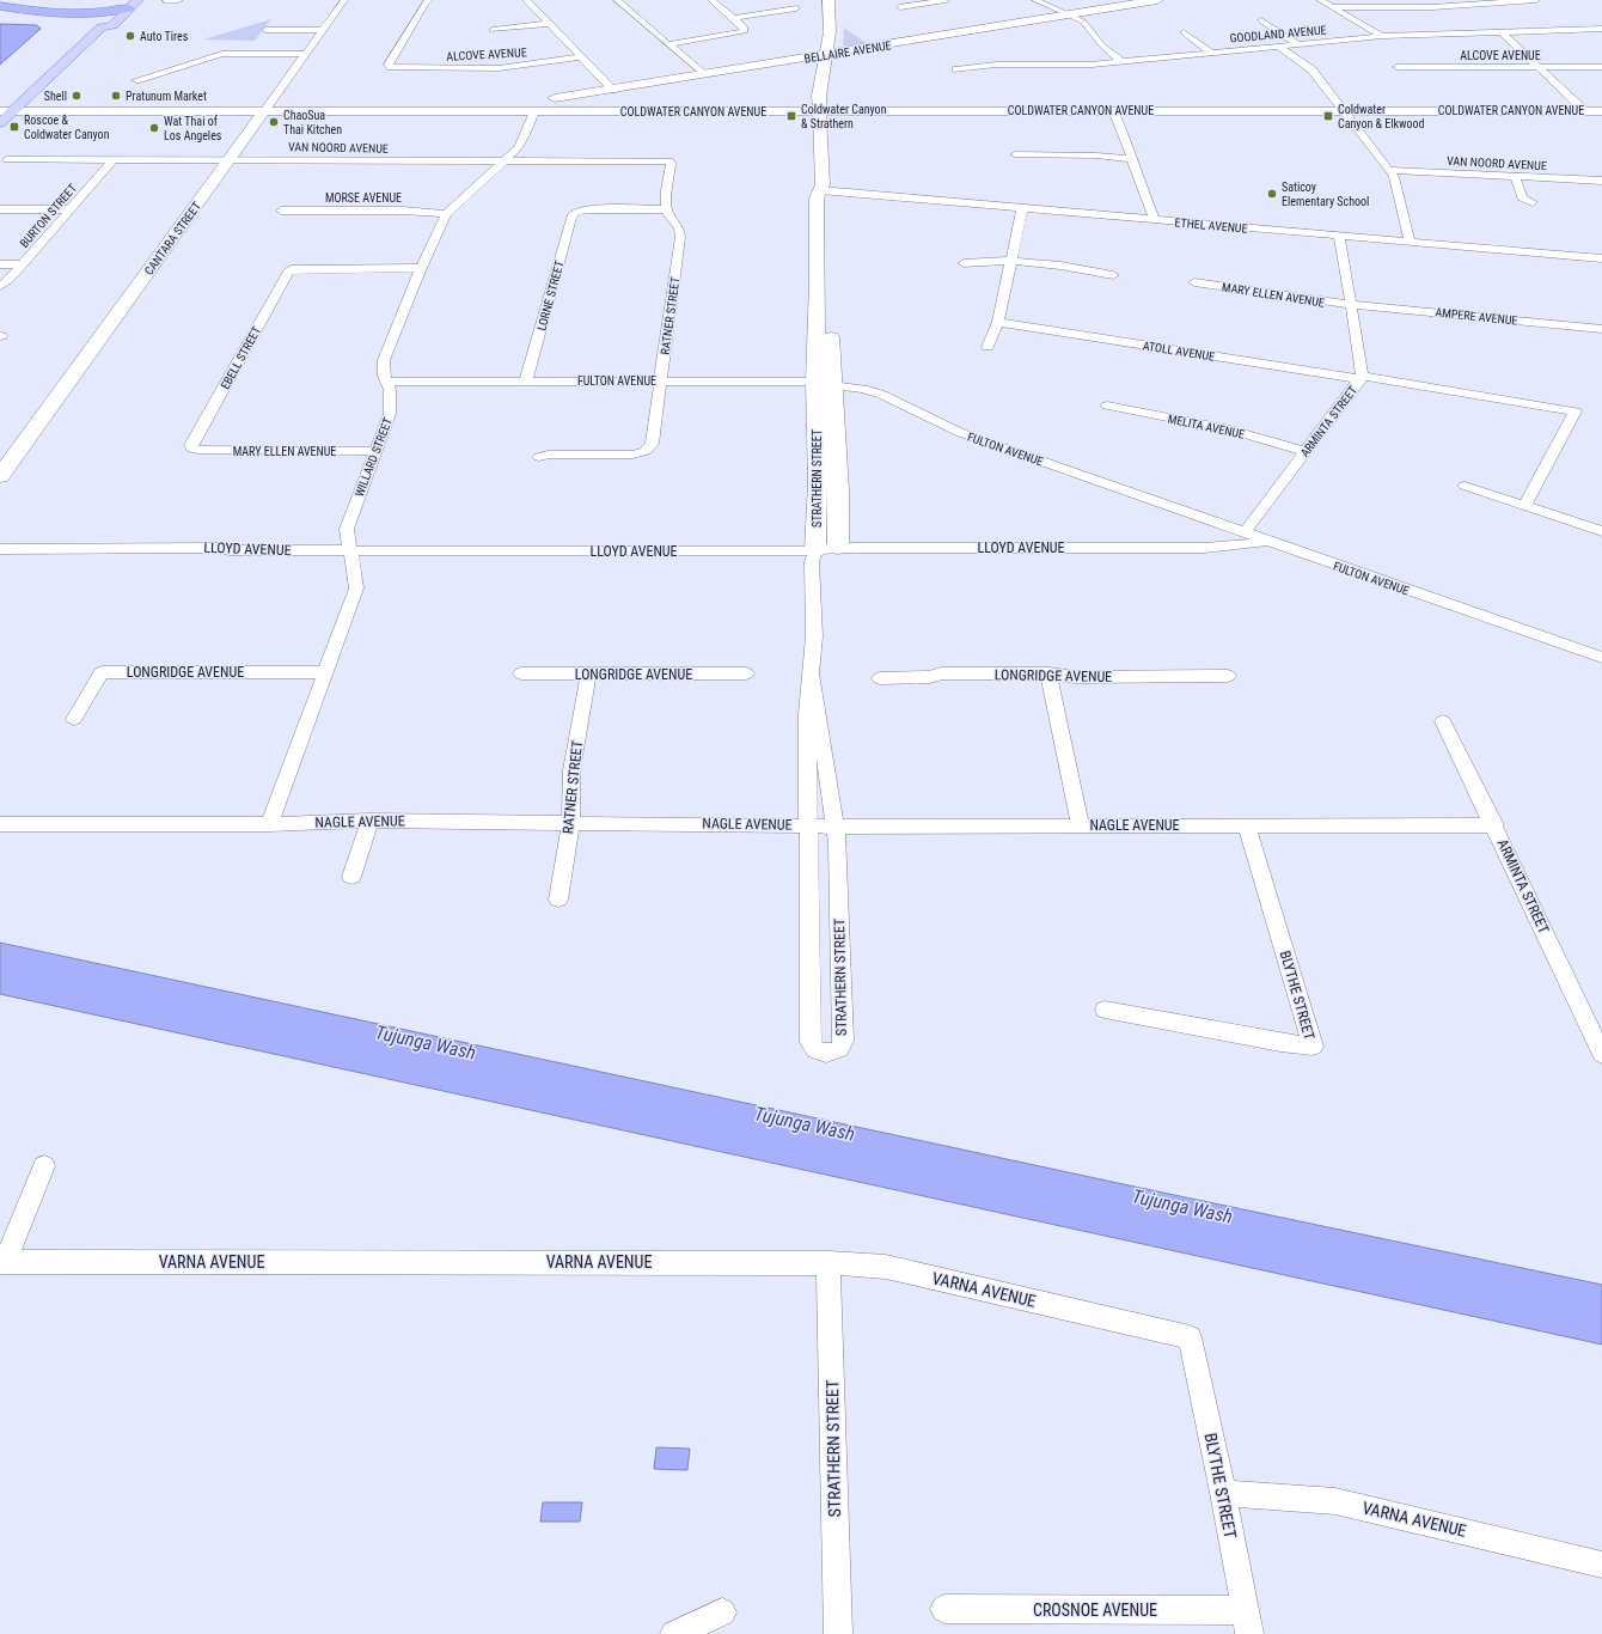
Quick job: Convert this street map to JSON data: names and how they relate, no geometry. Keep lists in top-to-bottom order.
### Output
{
  "streets": {
    "street": [
      "GOODLAND AVENUE",
      "BELLAIRE AVENUE",
      "ALCOVE AVENUE",
      "COLDWATER CANYON AVENUE",
      "VAN NOORD AVENUE",
      "MORSE AVENUE",
      "BURTON STREET",
      "ETHEL AVENUE",
      "CANTARA STREET",
      "MARY ELLEN AVENUE",
      "LORNE STREET",
      "RATNER STREET",
      "AMPERE AVENUE",
      "ATOLL AVENUE",
      "EBELL STREET",
      "FULTON AVENUE",
      "ARMINTA STREET",
      "MELITA AVENUE",
      "WILLARD STREET",
      "STRATHERN STREET",
      "LLOYD AVENUE",
      "LONGRIDGE AVENUE",
      "NAGLE AVENUE",
      "BLYTHE STREET",
      "VARNA AVENUE",
      "CROSNOE AVENUE"
    ]
  },
  "crossings": [
    ["BELLAIRE AVENUE", "COLDWATER CANYON AVENUE"],
    ["BELLAIRE AVENUE", "WILLARD STREET"],
    ["BELLAIRE AVENUE", "STRATHERN STREET"],
    ["COLDWATER CANYON AVENUE", "CANTARA STREET"],
    ["COLDWATER CANYON AVENUE", "WILLARD STREET"],
    ["COLDWATER CANYON AVENUE", "STRATHERN STREET"],
    ["VAN NOORD AVENUE", "BURTON STREET"],
    ["VAN NOORD AVENUE", "CANTARA STREET"],
    ["VAN NOORD AVENUE", "LORNE STREET"],
    ["VAN NOORD AVENUE", "RATNER STREET"],
    ["VAN NOORD AVENUE", "WILLARD STREET"],
    ["MORSE AVENUE", "WILLARD STREET"],
    ["ETHEL AVENUE", "ARMINTA STREET"],
    ["ETHEL AVENUE", "STRATHERN STREET"],
    ["MARY ELLEN AVENUE", "AMPERE AVENUE"],
    ["MARY ELLEN AVENUE", "EBELL STREET"],
    ["MARY ELLEN AVENUE", "ARMINTA STREET"],
    ["MARY ELLEN AVENUE", "WILLARD STREET"],
    ["LORNE STREET", "RATNER STREET"],
    ["LORNE STREET", "FULTON AVENUE"],
    ["RATNER STREET", "FULTON AVENUE"],
    ["RATNER STREET", "LONGRIDGE AVENUE"],
    ["RATNER STREET", "NAGLE AVENUE"],
    ["AMPERE AVENUE", "ARMINTA STREET"],
    ["ATOLL AVENUE", "ARMINTA STREET"],
    ["EBELL STREET", "WILLARD STREET"],
    ["FULTON AVENUE", "ARMINTA STREET"],
    ["FULTON AVENUE", "WILLARD STREET"],
    ["FULTON AVENUE", "STRATHERN STREET"],
    ["FULTON AVENUE", "LLOYD AVENUE"],
    ["ARMINTA STREET", "MELITA AVENUE"],
    ["ARMINTA STREET", "NAGLE AVENUE"],
    ["WILLARD STREET", "LLOYD AVENUE"],
    ["WILLARD STREET", "LONGRIDGE AVENUE"],
    ["WILLARD STREET", "NAGLE AVENUE"],
    ["STRATHERN STREET", "LLOYD AVENUE"],
    ["STRATHERN STREET", "NAGLE AVENUE"],
    ["STRATHERN STREET", "VARNA AVENUE"],
    ["NAGLE AVENUE", "BLYTHE STREET"],
    ["BLYTHE STREET", "VARNA AVENUE"],
    ["BLYTHE STREET", "CROSNOE AVENUE"]
  ],
  "water": ["Tujunga Wash"],
  "places": {
    "other": [
      "Auto Tires",
      "Shell",
      "Pratunum Market",
      "ChaoSua Thai Kitchen",
      "Wat Thai of Los Angeles",
      "Saticoy Elementary School"
    ],
    "transit": ["Coldwater Canyon & Strathern", "Coldwater Canyon & Elkwood", "Roscoe & Coldwater Canyon"]
  }
}
